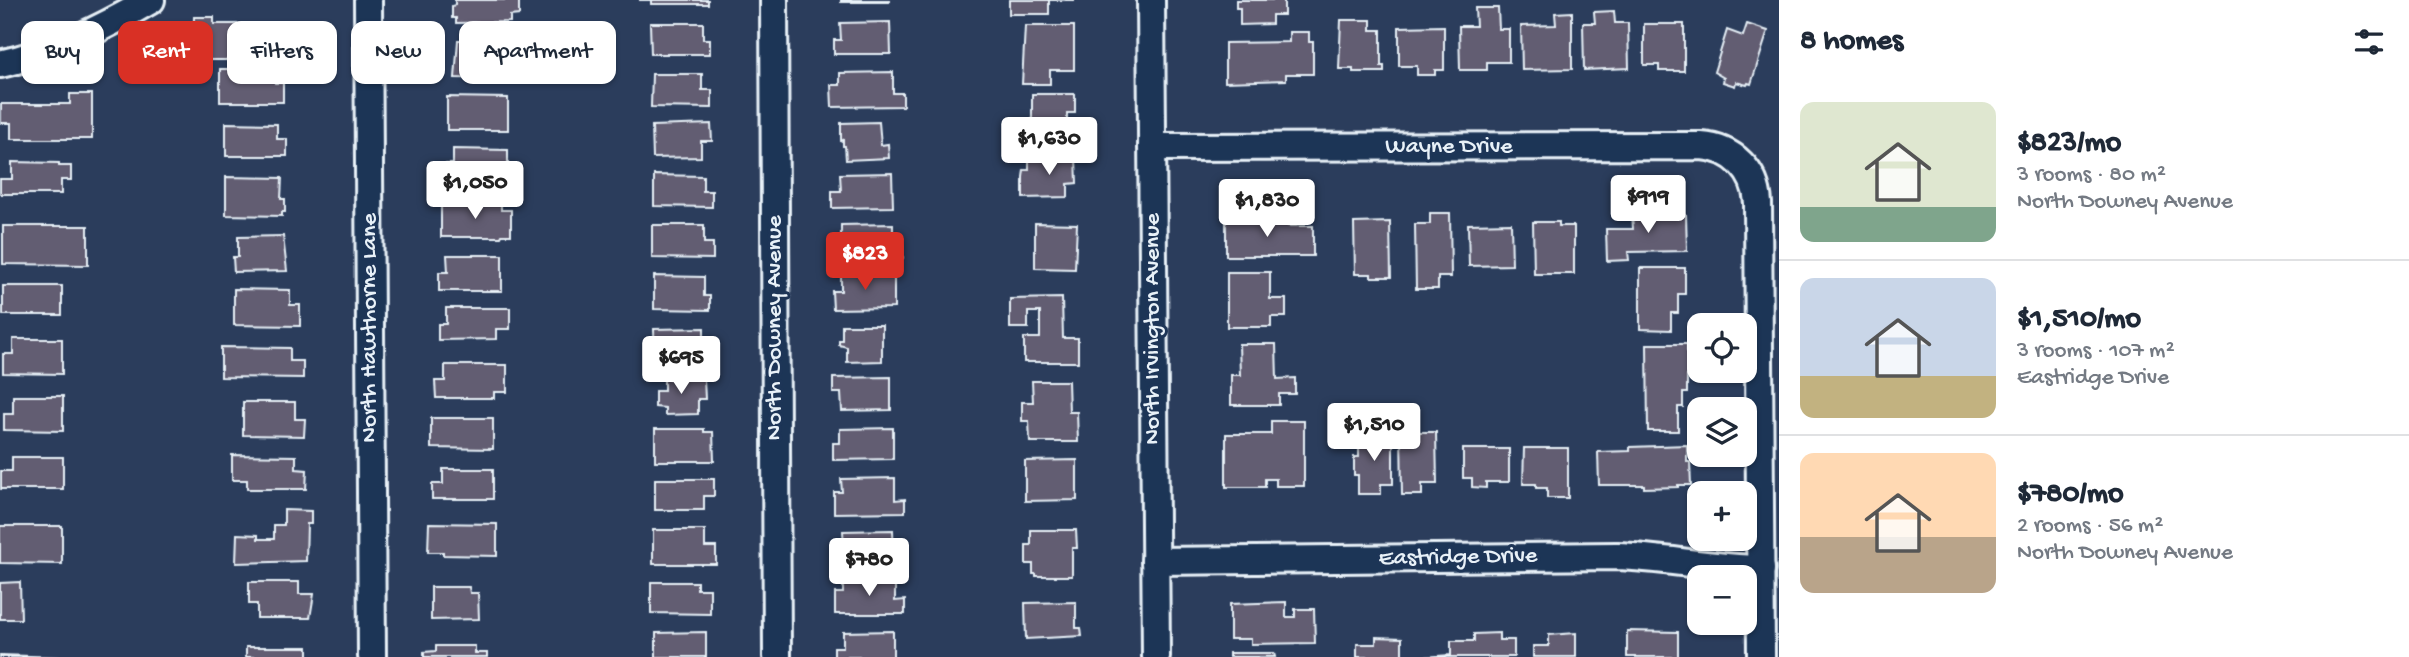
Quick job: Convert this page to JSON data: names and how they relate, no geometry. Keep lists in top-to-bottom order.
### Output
{
  "streets": {
    "street": [
      "Wayne Drive",
      "North Hawthorne Lane",
      "North Downey Avenue",
      "North Irvington Avenue",
      "Eastridge Drive"
    ]
  },
  "crossings": [
    ["Wayne Drive", "North Irvington Avenue"],
    ["Wayne Drive", "Eastridge Drive"],
    ["North Irvington Avenue", "Eastridge Drive"]
  ],
  "page": {
    "heading": "8 homes",
    "chip": [
      "Buy",
      "Rent",
      "Filters",
      "New",
      "Apartment"
    ],
    "list": [
      {
        "name": "$823/mo",
        "note": "3 rooms · 80 m² · North Downey Avenue"
      },
      {
        "name": "$1,510/mo",
        "note": "3 rooms · 107 m² · Eastridge Drive"
      },
      {
        "name": "$780/mo",
        "note": "2 rooms · 56 m² · North Downey Avenue"
      }
    ],
    "price": [
      "$1,630",
      "$1,050",
      "$919",
      "$1,830",
      "$823",
      "$695",
      "$1,510",
      "$780"
    ],
    "map_buttons": ["+", "−"]
  }
}
